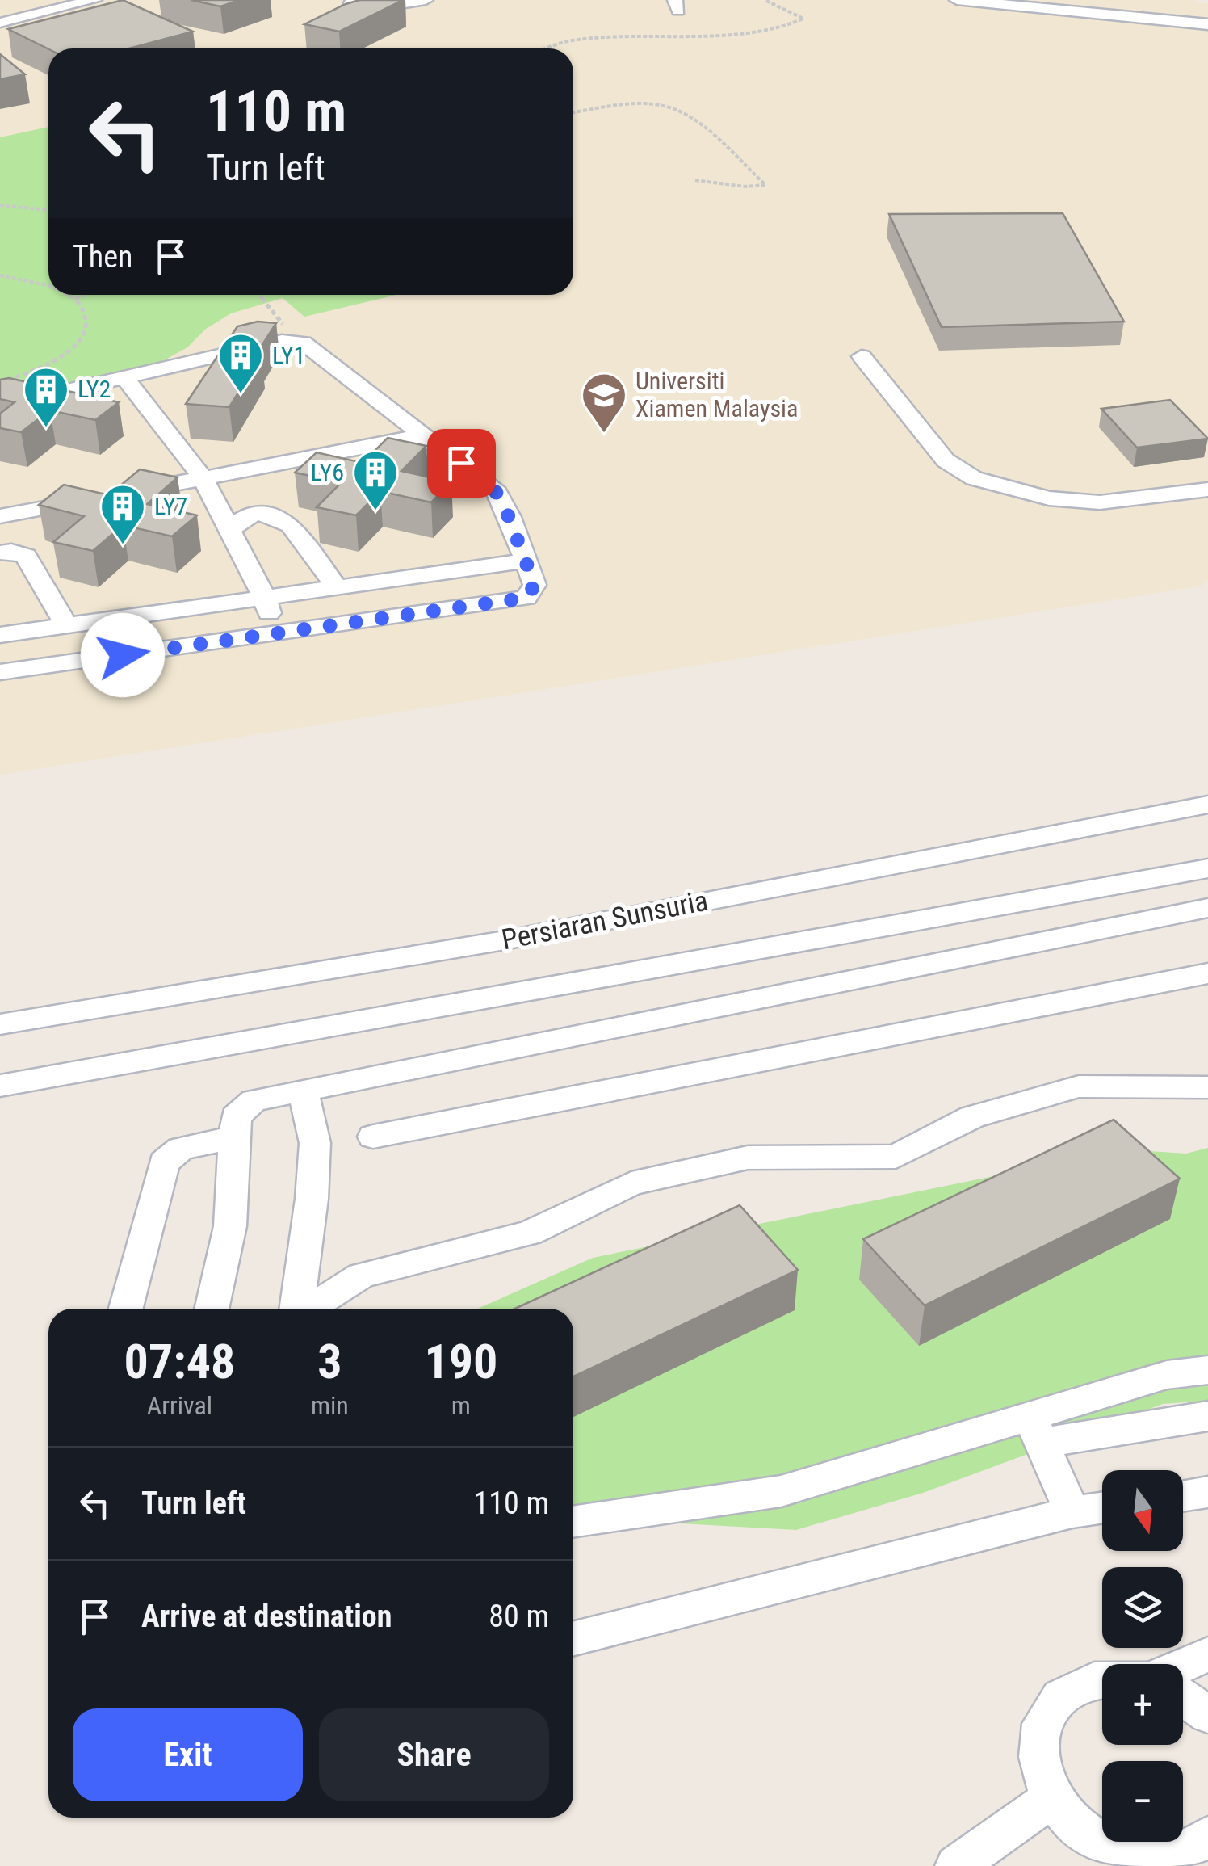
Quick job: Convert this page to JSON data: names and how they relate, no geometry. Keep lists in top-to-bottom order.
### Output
{
  "streets": {
    "street": ["Persiaran Sunsuria"]
  },
  "places": {
    "building": [
      "LY1",
      "LY2",
      "LY6",
      "LY7"
    ],
    "school or university": ["Universiti Xiamen Malaysia"]
  },
  "north": "bottom",
  "page": {
    "turn": ["110 m", "Turn left"],
    "then": "Then",
    "eta": [
      "07:48",
      "Arrival",
      "3",
      "min",
      "190",
      "m"
    ],
    "list": [
      {
        "name": "Turn left",
        "value": "110 m"
      },
      {
        "name": "Arrive at destination",
        "value": "80 m"
      }
    ],
    "map_buttons": ["+", "−"],
    "buttons": ["Exit", "Share"]
  }
}
